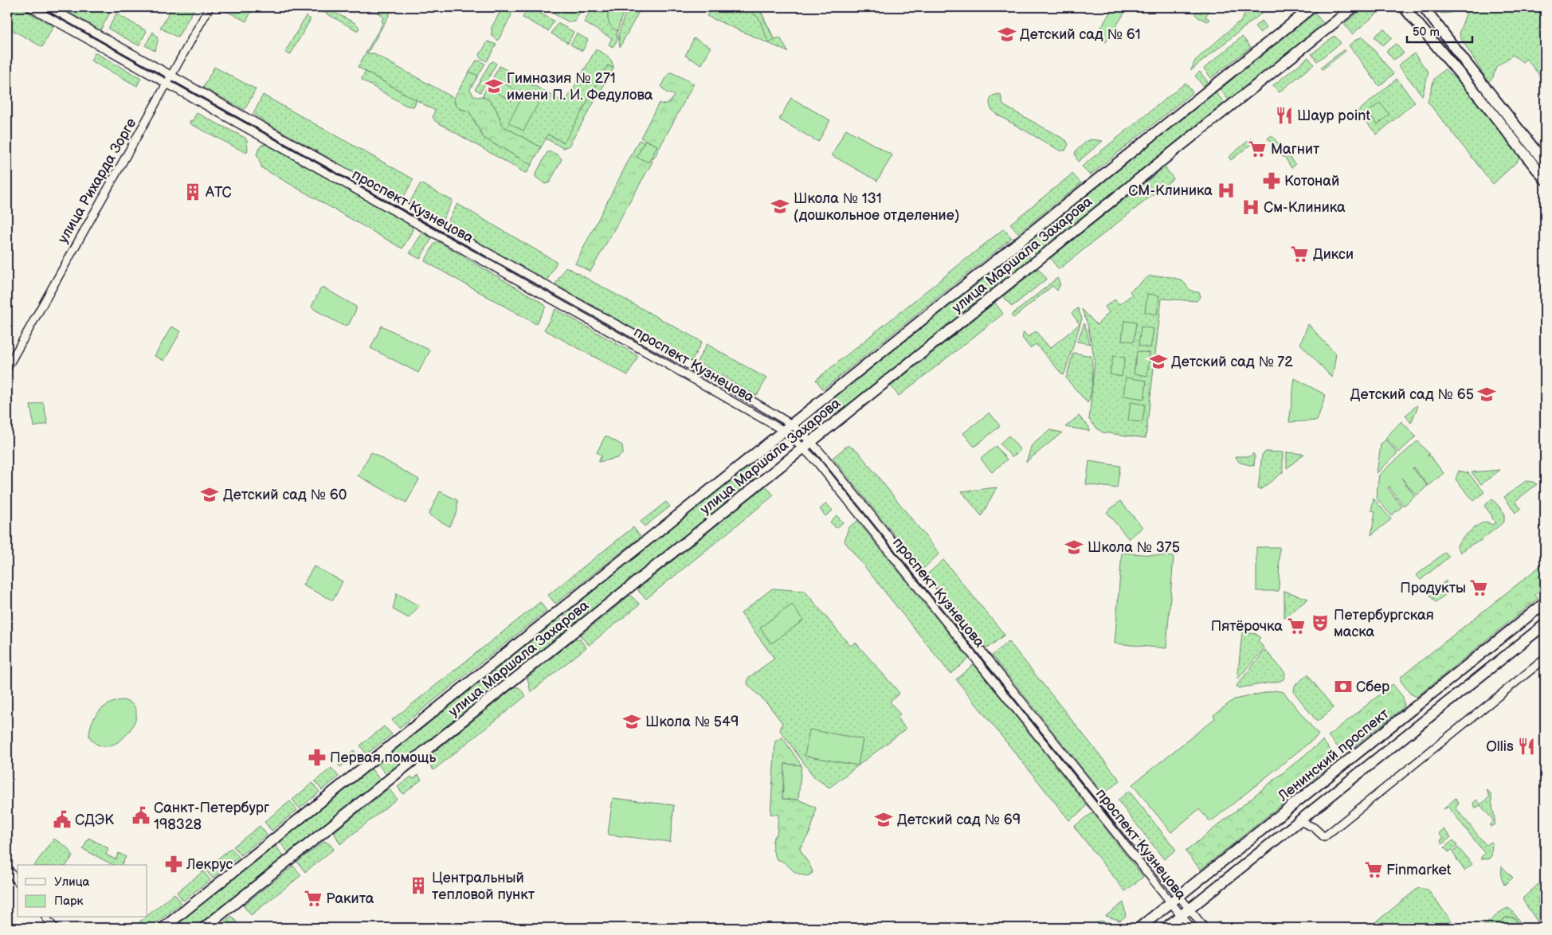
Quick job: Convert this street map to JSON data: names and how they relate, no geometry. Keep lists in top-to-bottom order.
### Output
{
  "streets": {
    "street": [
      "улица Рихарда Зорге",
      "проспект Кузнецова",
      "улица Маршала Захарова",
      "Ленинский проспект"
    ]
  },
  "crossings": [
    ["улица Рихарда Зорге", "проспект Кузнецова"],
    ["проспект Кузнецова", "улица Маршала Захарова"],
    ["проспект Кузнецова", "Ленинский проспект"]
  ],
  "places": {
    "school or university": [
      "Детский сад № 61",
      "Гимназия № 271 имени П. И. Федулова",
      "Школа № 131 (дошкольное отделение)",
      "Детский сад № 72",
      "Детский сад № 65",
      "Детский сад № 60",
      "Школа № 375",
      "Школа № 549",
      "Детский сад № 69"
    ],
    "restaurant": ["Шаур point", "Ollis"],
    "supermarket": [
      "Магнит",
      "Дикси",
      "Продукты",
      "Пятёрочка",
      "Finmarket",
      "Ракита"
    ],
    "pharmacy": ["Котонай", "Первая помощь", "Лекрус"],
    "hospital": ["СМ-Клиника", "См-Клиника"],
    "building": ["АТС", "Центральный тепловой пункт"],
    "theatre": ["Петербургская маска"],
    "bank": ["Сбер"],
    "public building": ["Санкт-Петербург 198328", "СДЭК"]
  },
  "legend": ["Улица", "Парк"],
  "scale_bar": "50 m"
}
